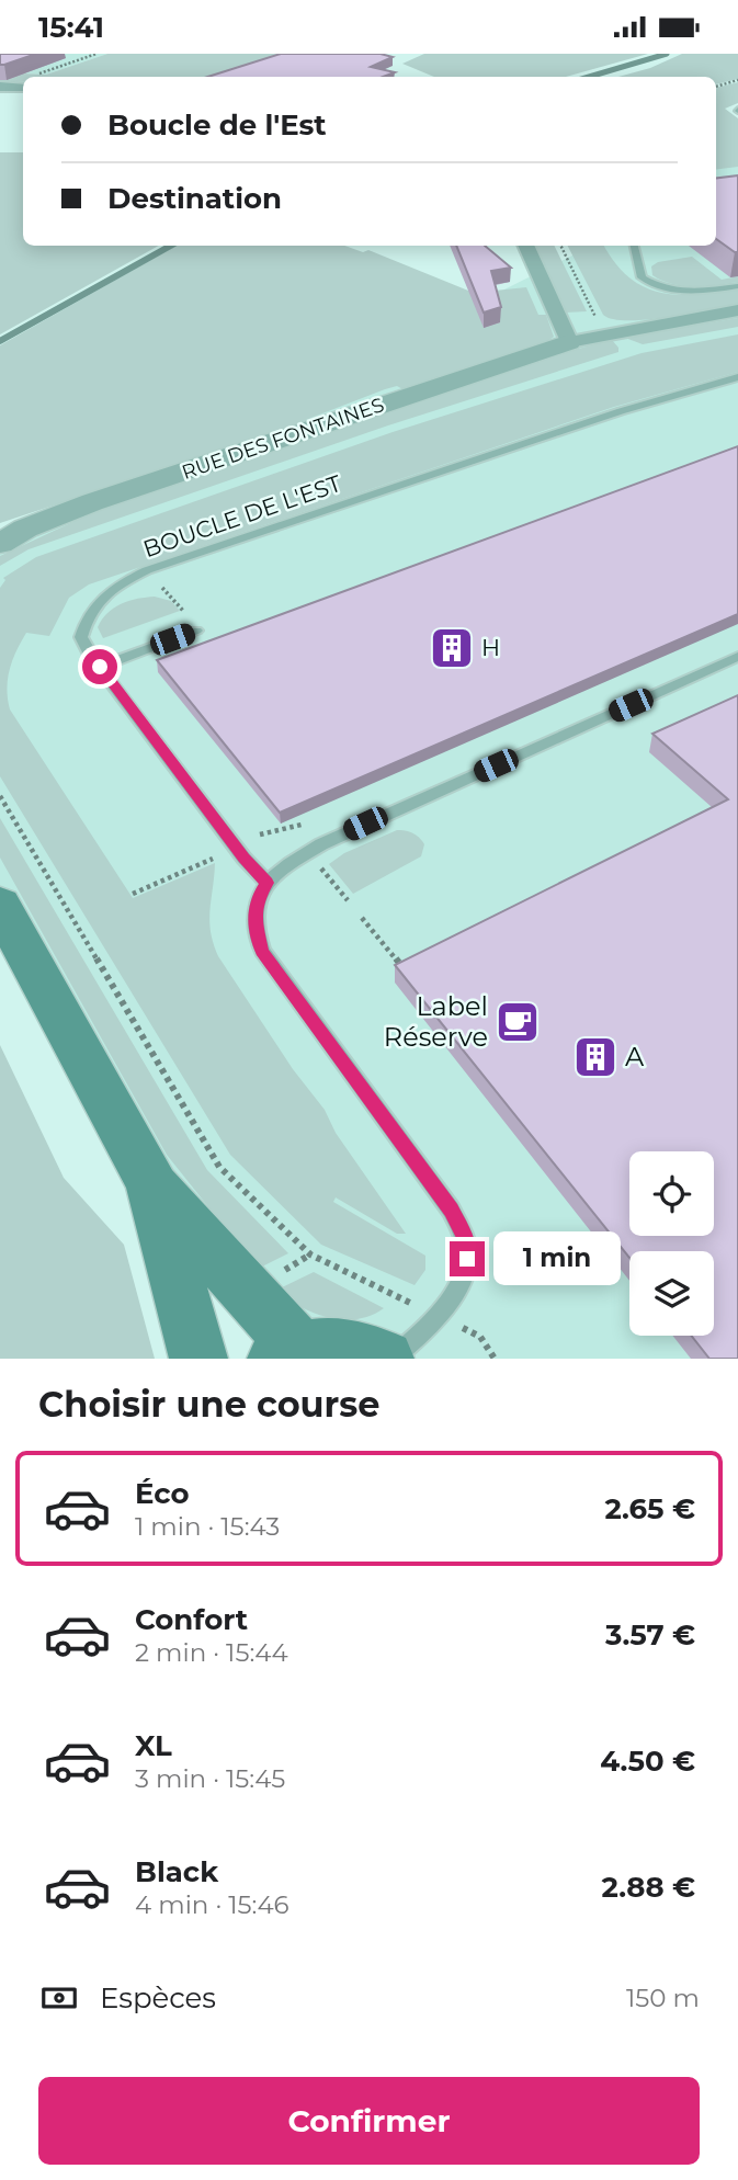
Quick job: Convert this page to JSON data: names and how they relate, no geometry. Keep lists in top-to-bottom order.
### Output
{
  "streets": {
    "street": ["RUE DES FONTAINES"],
    "lane": ["BOUCLE DE L'EST"]
  },
  "places": {
    "building": ["H", "A"],
    "cafe": ["Label Réserve"]
  },
  "page": {
    "status": "15:41",
    "banner": ["Boucle de l'Est", "Destination"],
    "bubble": "1 min",
    "heading": "Choisir une course",
    "list": [
      {
        "name": "Éco",
        "note": "1 min · 15:43",
        "value": "2.65 €"
      },
      {
        "name": "Confort",
        "note": "2 min · 15:44",
        "value": "3.57 €"
      },
      {
        "name": "XL",
        "note": "3 min · 15:45",
        "value": "4.50 €"
      },
      {
        "name": "Black",
        "note": "4 min · 15:46",
        "value": "2.88 €"
      }
    ],
    "pay": ["Espèces", "150 m"],
    "buttons": "Confirmer"
  }
}
